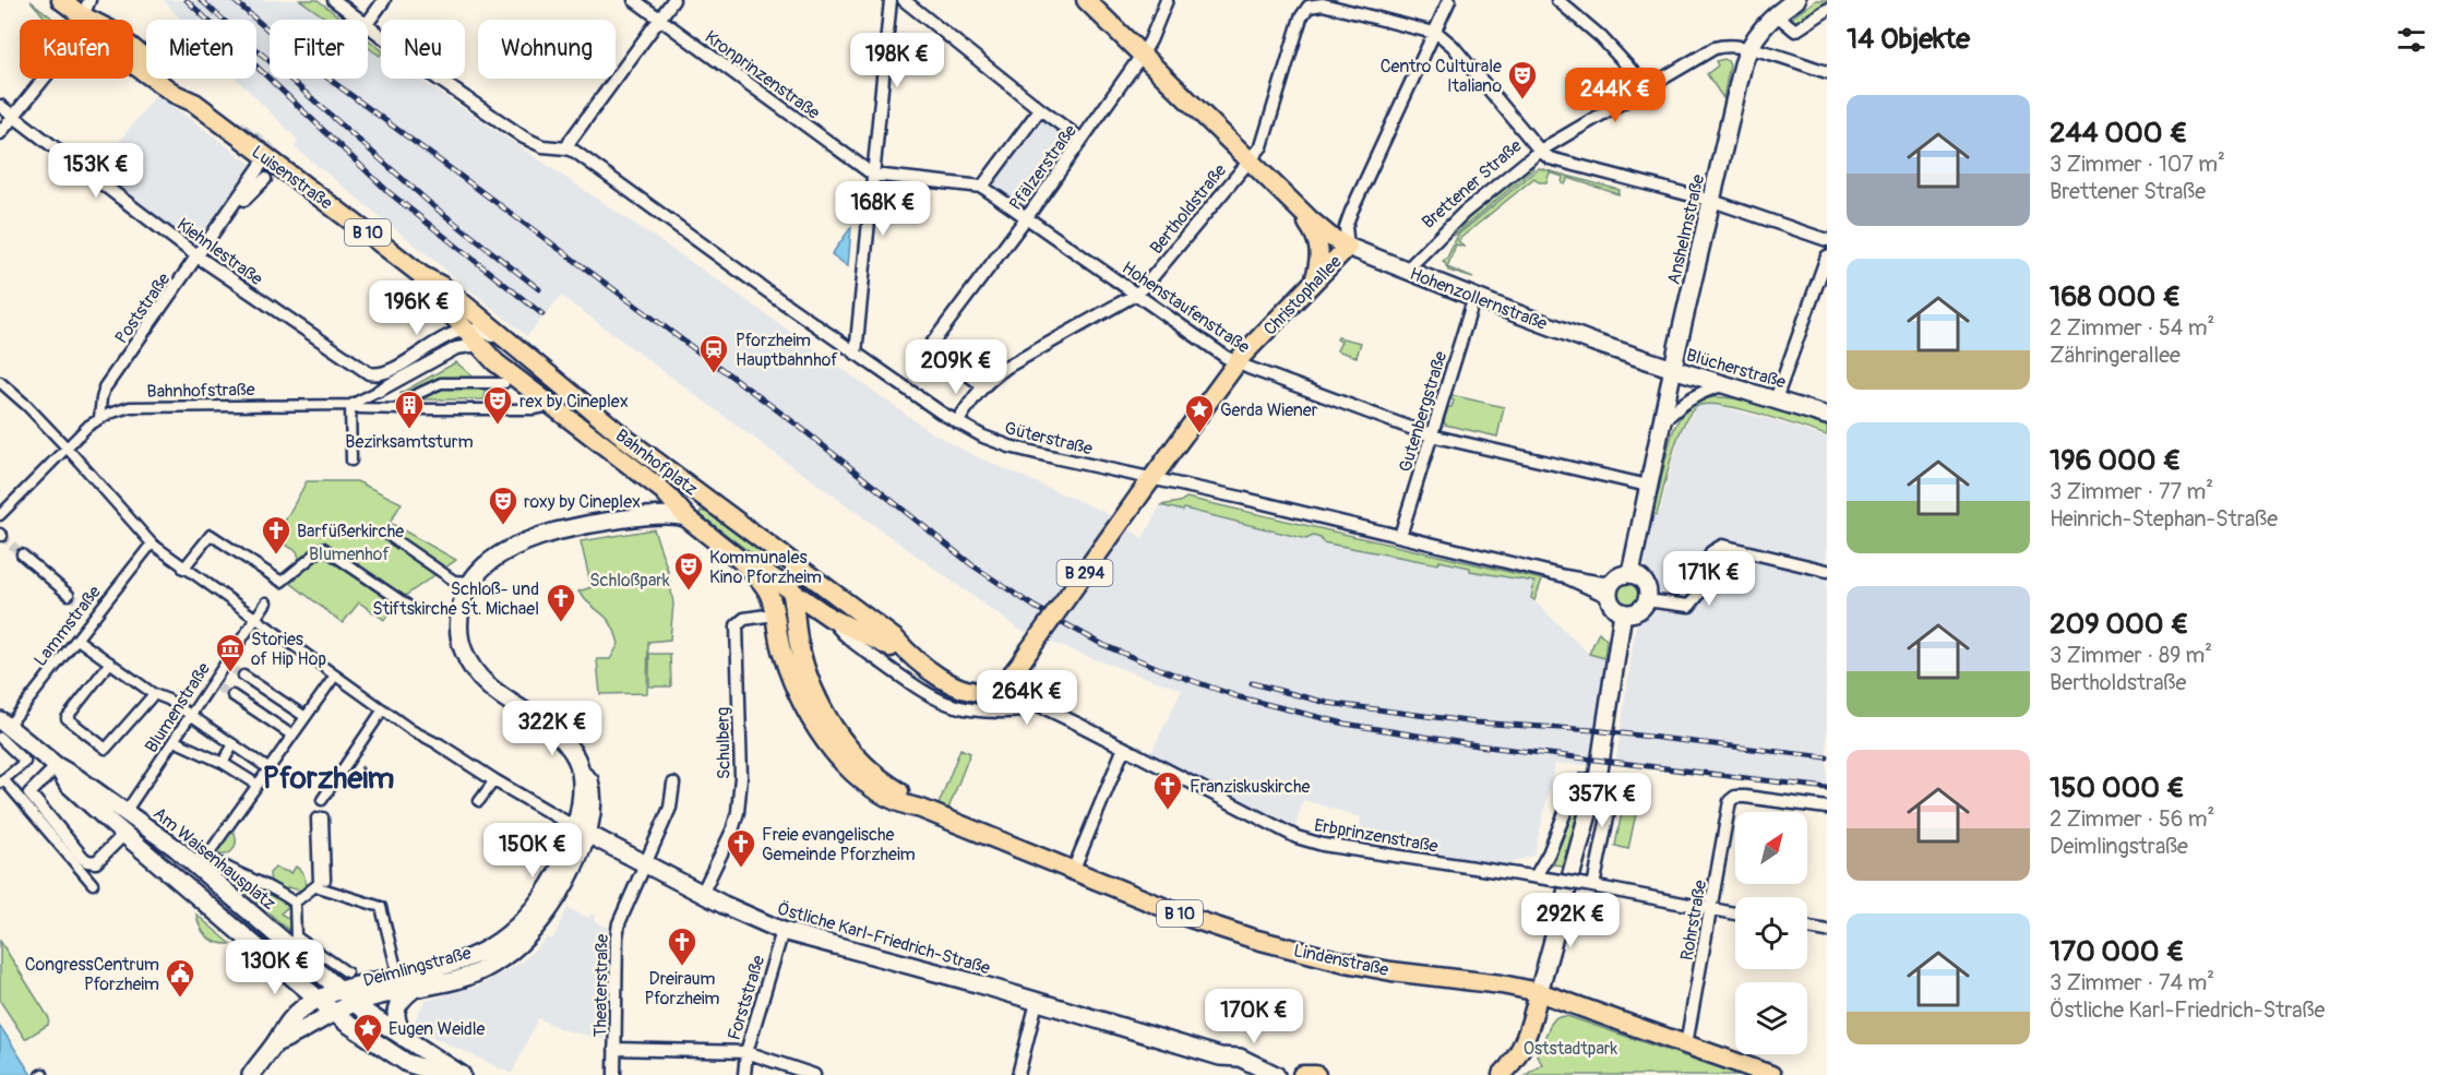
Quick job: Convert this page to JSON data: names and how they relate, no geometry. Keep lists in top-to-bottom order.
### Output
{
  "streets": {
    "main road": [
      "Luisenstraße",
      "Anshelmstraße",
      "B 10",
      "Christophallee",
      "Hohenzollernstraße",
      "Blücherstraße",
      "Bahnhofplatz",
      "B 294",
      "Am Waisenhausplatz",
      "Östliche Karl-Friedrich-Straße",
      "Lindenstraße",
      "Deimlingstraße"
    ],
    "street": [
      "Kronprinzenstraße",
      "Pfälzerstraße",
      "Brettener Straße",
      "Bertholdstraße",
      "Kiehnlestraße",
      "Hohenstaufenstraße",
      "Poststraße",
      "Bahnhofstraße",
      "Gutenbergstraße",
      "Güterstraße",
      "Lammstraße",
      "Blumenstraße",
      "Schulberg",
      "Erbprinzenstraße",
      "Rohrstraße",
      "Theaterstraße",
      "Forststraße"
    ]
  },
  "crossings": [
    ["Kronprinzenstraße", "Hohenstaufenstraße"],
    ["Pfälzerstraße", "Bertholdstraße"],
    ["Pfälzerstraße", "Hohenzollernstraße"],
    ["Pfälzerstraße", "Hohenstaufenstraße"],
    ["Luisenstraße", "Kiehnlestraße"],
    ["Luisenstraße", "Poststraße"],
    ["Luisenstraße", "Bahnhofplatz"],
    ["Brettener Straße", "Anshelmstraße"],
    ["Brettener Straße", "Hohenzollernstraße"],
    ["Bertholdstraße", "Hohenzollernstraße"],
    ["Bertholdstraße", "Hohenstaufenstraße"],
    ["Bertholdstraße", "Güterstraße"],
    ["Anshelmstraße", "Hohenzollernstraße"],
    ["Anshelmstraße", "Hohenstaufenstraße"],
    ["Anshelmstraße", "Blücherstraße"],
    ["Anshelmstraße", "Güterstraße"],
    ["B 10", "Bahnhofplatz"],
    ["B 10", "B 294"],
    ["B 10", "Lindenstraße"],
    ["Kiehnlestraße", "Poststraße"],
    ["Kiehnlestraße", "Bahnhofplatz"],
    ["Christophallee", "Hohenzollernstraße"],
    ["Christophallee", "Hohenstaufenstraße"],
    ["Christophallee", "Güterstraße"],
    ["Christophallee", "B 294"],
    ["Hohenzollernstraße", "Blücherstraße"],
    ["Hohenzollernstraße", "Gutenbergstraße"],
    ["Hohenstaufenstraße", "Gutenbergstraße"],
    ["Poststraße", "Bahnhofstraße"],
    ["Bahnhofstraße", "Bahnhofplatz"],
    ["Bahnhofstraße", "Östliche Karl-Friedrich-Straße"],
    ["Gutenbergstraße", "Güterstraße"],
    ["Bahnhofplatz", "B 294"],
    ["Bahnhofplatz", "Lindenstraße"],
    ["B 294", "Lindenstraße"],
    ["Lammstraße", "Am Waisenhausplatz"],
    ["Lammstraße", "Östliche Karl-Friedrich-Straße"],
    ["Blumenstraße", "Am Waisenhausplatz"],
    ["Blumenstraße", "Östliche Karl-Friedrich-Straße"],
    ["Schulberg", "Östliche Karl-Friedrich-Straße"],
    ["Schulberg", "Lindenstraße"],
    ["Erbprinzenstraße", "Rohrstraße"],
    ["Am Waisenhausplatz", "Deimlingstraße"],
    ["Rohrstraße", "Lindenstraße"],
    ["Östliche Karl-Friedrich-Straße", "Deimlingstraße"],
    ["Östliche Karl-Friedrich-Straße", "Theaterstraße"],
    ["Östliche Karl-Friedrich-Straße", "Forststraße"]
  ],
  "districts": ["Pforzheim"],
  "parks": ["Blumenhof", "Schloßpark", "Oststadtpark"],
  "places": {
    "theatre": [
      "Centro Culturale Italiano",
      "rex by Cineplex",
      "roxy by Cineplex",
      "Kommunales Kino Pforzheim"
    ],
    "station": ["Pforzheim Hauptbahnhof"],
    "building": ["Bezirksamtsturm"],
    "place": ["Gerda Wiener", "Eugen Weidle"],
    "church": [
      "Barfüßerkirche",
      "Schloß- und Stiftskirche St. Michael",
      "Franziskuskirche",
      "Freie evangelische Gemeinde Pforzheim",
      "Dreiraum Pforzheim"
    ],
    "museum": ["Stories of Hip Hop"],
    "public building": ["CongressCentrum Pforzheim"]
  },
  "north": "top right",
  "page": {
    "heading": "14 Objekte",
    "chip": [
      "Kaufen",
      "Mieten",
      "Filter",
      "Neu",
      "Wohnung"
    ],
    "price": [
      "198K €",
      "244K €",
      "153K €",
      "168K €",
      "196K €",
      "209K €",
      "171K €",
      "264K €",
      "322K €",
      "357K €",
      "150K €",
      "292K €",
      "130K €",
      "170K €"
    ],
    "list": [
      {
        "name": "244 000 €",
        "note": "3 Zimmer · 107 m² · Brettener Straße"
      },
      {
        "name": "168 000 €",
        "note": "2 Zimmer · 54 m² · Zähringerallee"
      },
      {
        "name": "196 000 €",
        "note": "3 Zimmer · 77 m² · Heinrich-Stephan-Straße"
      },
      {
        "name": "209 000 €",
        "note": "3 Zimmer · 89 m² · Bertholdstraße"
      },
      {
        "name": "150 000 €",
        "note": "2 Zimmer · 56 m² · Deimlingstraße"
      },
      {
        "name": "170 000 €",
        "note": "3 Zimmer · 74 m² · Östliche Karl-Friedrich-Straße"
      }
    ]
  }
}
